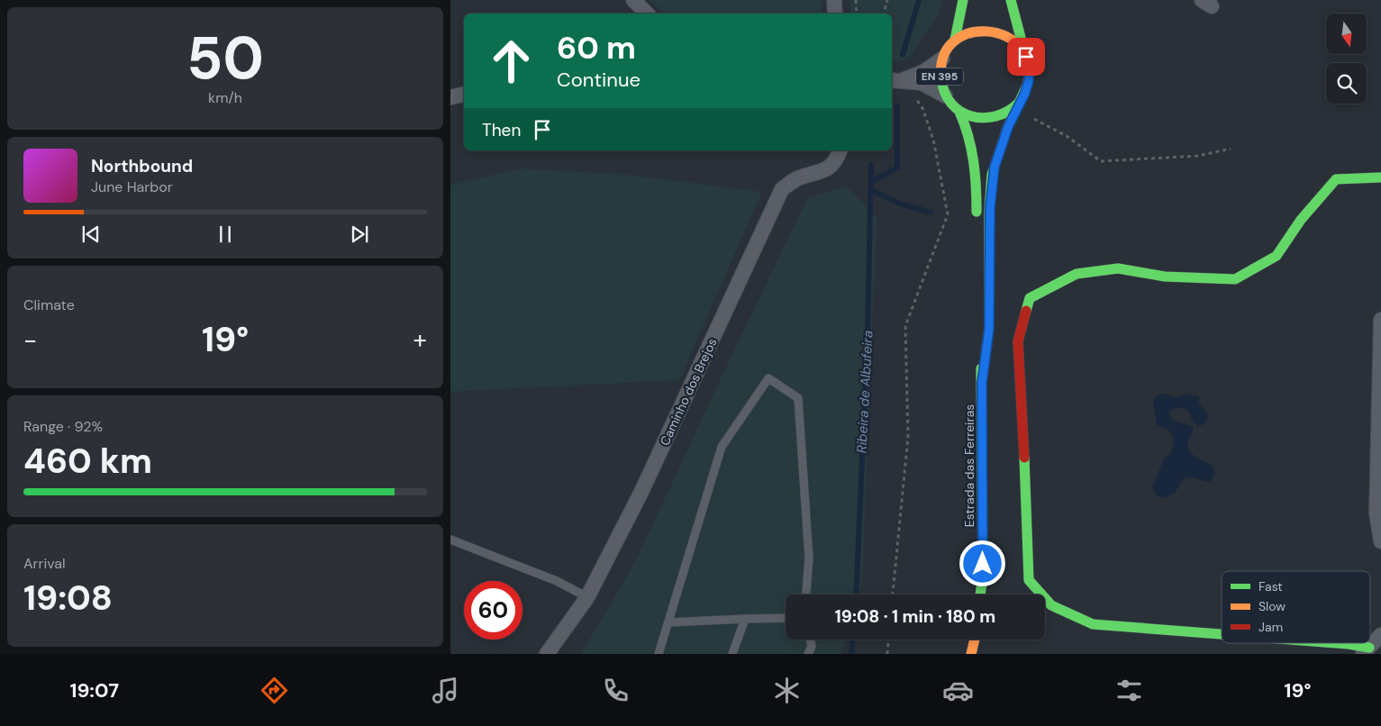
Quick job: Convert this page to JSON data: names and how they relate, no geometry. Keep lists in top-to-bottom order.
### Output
{
  "streets": {
    "main road": ["EN 395", "Estrada das Ferreiras"],
    "street": ["Caminho dos Brejos"]
  },
  "water": ["Ribeira de Albufeira"],
  "legend": ["Fast", "Slow", "Jam"],
  "north": "bottom",
  "page": {
    "tile": [
      ["50", "km/h"],
      "Climate",
      ["Range · 92%", "460 km"],
      ["Arrival", "19:08"]
    ],
    "turn": ["60 m", "Continue"],
    "then": "Then",
    "song": ["Northbound", "June Harbor"],
    "heat": ["−", "19°", "+"],
    "limit": "60",
    "trip": "19:08 · 1 min · 180 m",
    "tabs": ["19:07", "19°"]
  }
}
